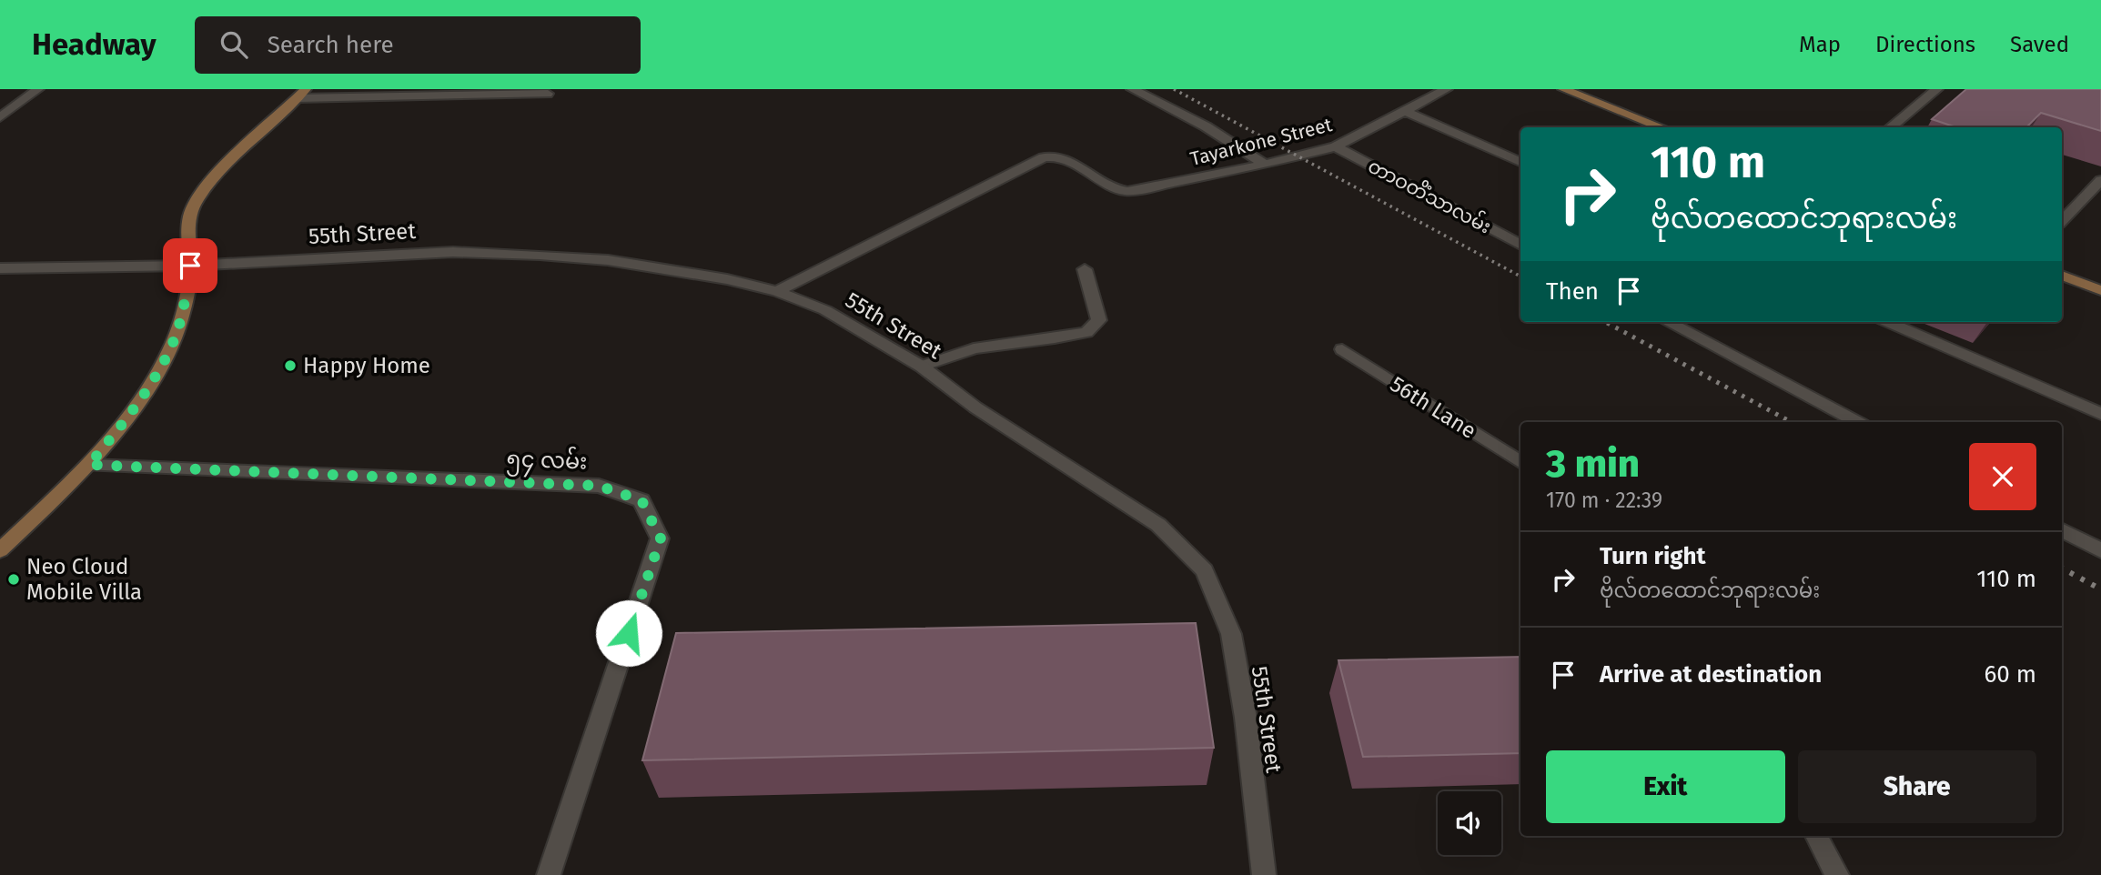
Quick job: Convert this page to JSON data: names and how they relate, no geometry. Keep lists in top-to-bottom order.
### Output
{
  "streets": {
    "street": [
      "Tayarkone Street",
      "တာဝတိံသာလမ်း",
      "55th Street",
      "56th Lane",
      "၅၄ လမ်း"
    ]
  },
  "crossings": [
    ["Tayarkone Street", "တာဝတိံသာလမ်း"],
    ["Tayarkone Street", "55th Street"]
  ],
  "places": ["Happy Home", "Neo Cloud Mobile Villa"],
  "page": {
    "header": "Headway",
    "search": "Search here",
    "nav": ["Map", "Directions", "Saved"],
    "turn": ["110 m", "ဗိုလ်တထောင်ဘုရားလမ်း"],
    "then": "Then",
    "heading": ["3 min", "170 m · 22:39"],
    "list": [
      {
        "name": "Turn right",
        "note": "ဗိုလ်တထောင်ဘုရားလမ်း",
        "value": "110 m"
      },
      {
        "name": "Arrive at destination",
        "value": "60 m"
      }
    ],
    "buttons": ["Exit", "Share"]
  }
}
